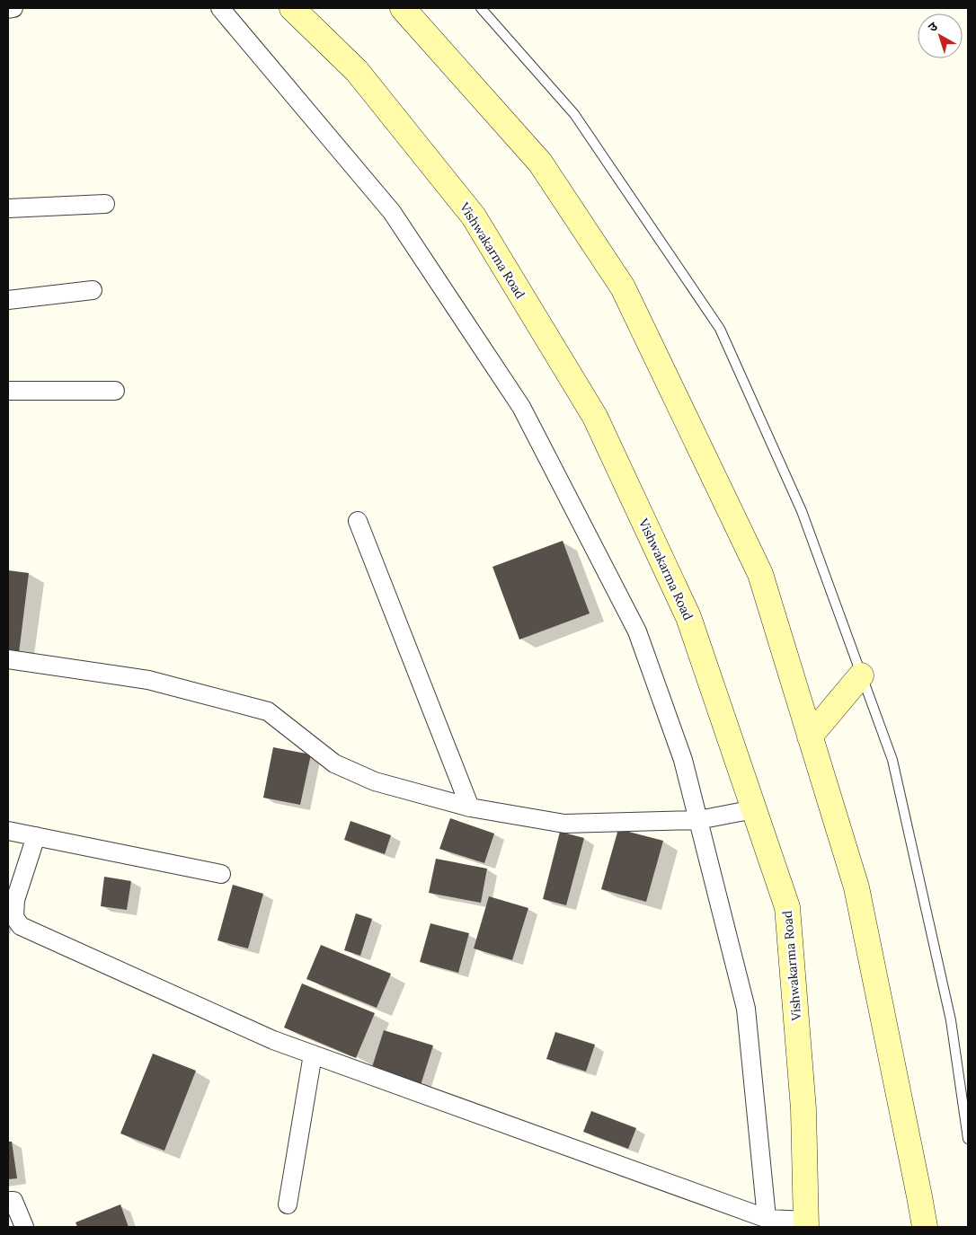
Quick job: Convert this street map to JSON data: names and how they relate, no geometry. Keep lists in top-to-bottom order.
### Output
{
  "streets": {
    "main road": ["Vishwakarma Road"]
  },
  "north": "top left"
}
